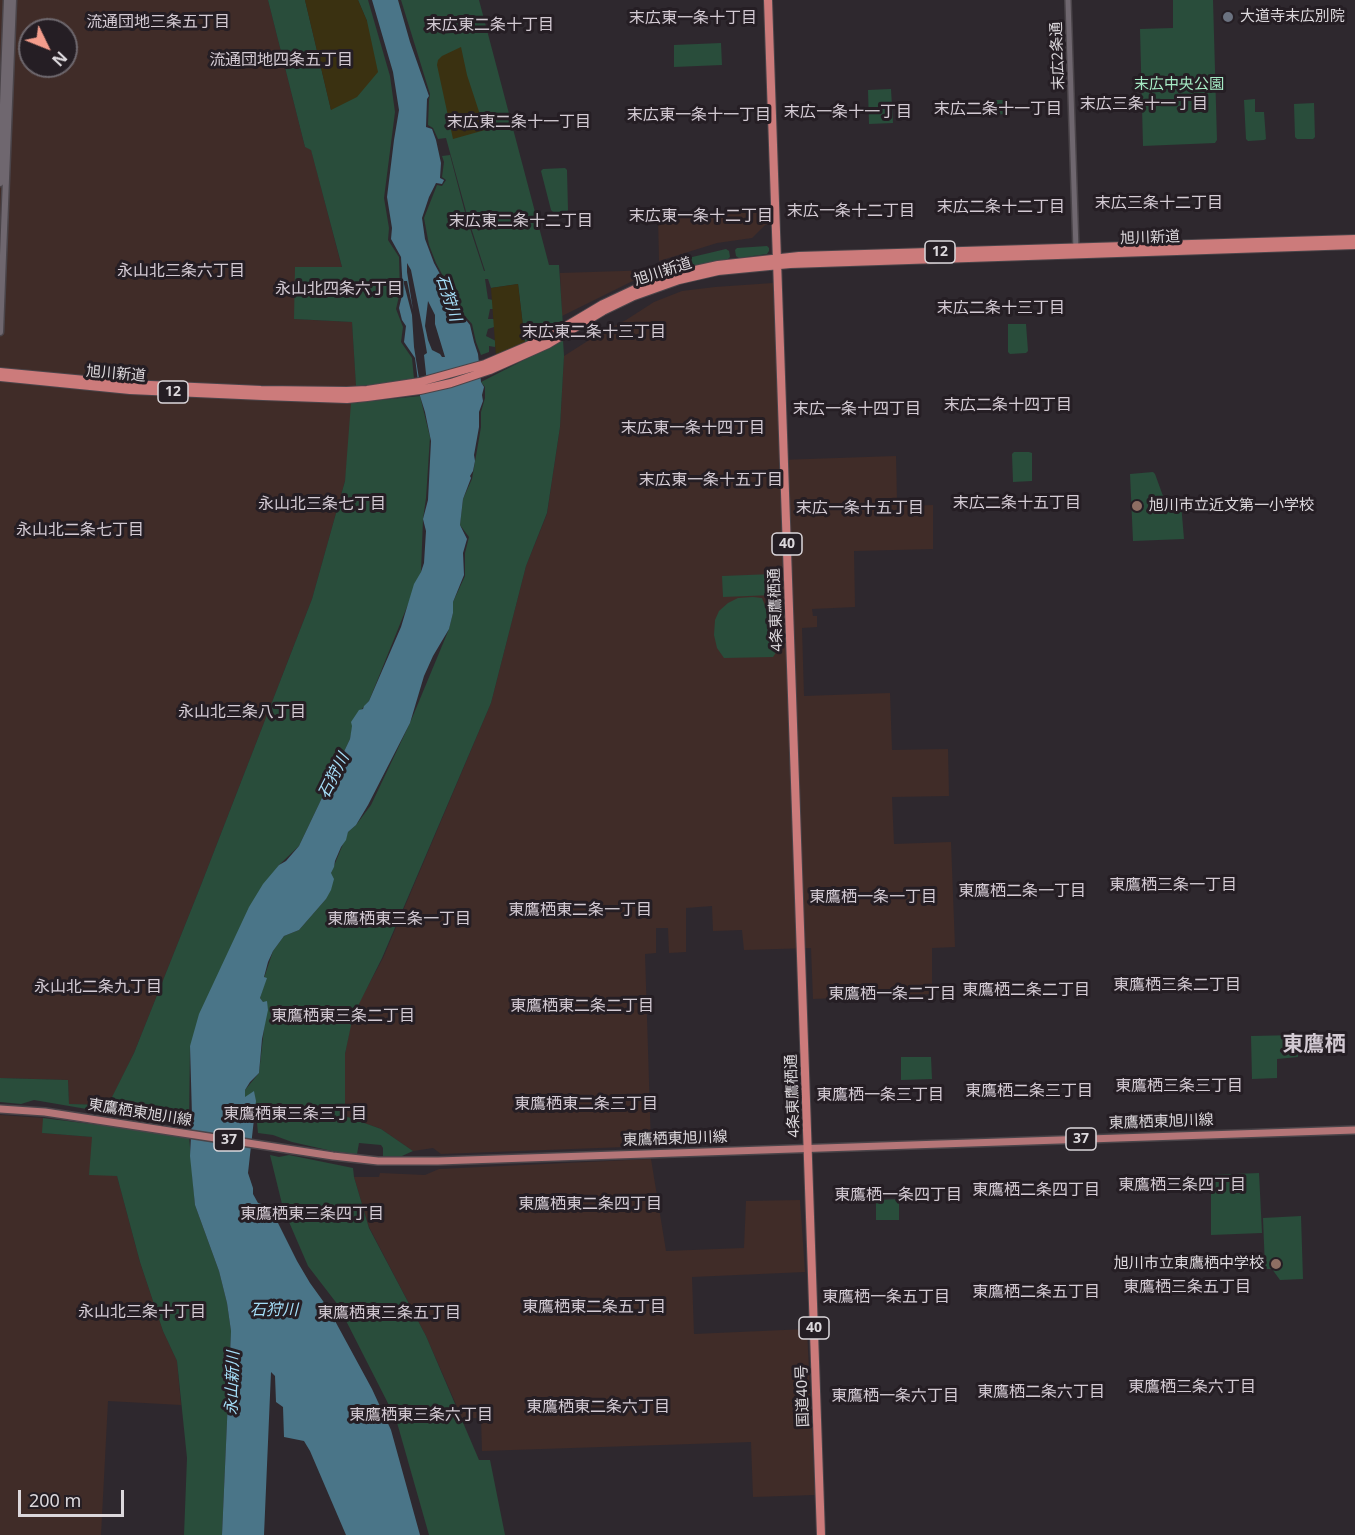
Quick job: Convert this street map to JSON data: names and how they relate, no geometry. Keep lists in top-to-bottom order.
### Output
{
  "streets": {
    "highway": [
      "旭川新道",
      "12",
      "40",
      "4条東鷹栖通",
      "国道40号"
    ],
    "main road": ["東鷹栖東旭川線", "37"],
    "street": ["末広2条通"]
  },
  "crossings": [
    ["末広2条通", "旭川新道"],
    ["旭川新道", "4条東鷹栖通"],
    ["4条東鷹栖通", "東鷹栖東旭川線"],
    ["4条東鷹栖通", "国道40号"],
    ["東鷹栖東旭川線", "国道40号"]
  ],
  "districts": [
    "末広東一条十丁目",
    "流通団地三条五丁目",
    "末広東二条十丁目",
    "流通団地四条五丁目",
    "末広三条十一丁目",
    "末広二条十一丁目",
    "末広一条十一丁目",
    "末広東一条十一丁目",
    "末広東二条十一丁目",
    "末広三条十二丁目",
    "末広二条十二丁目",
    "末広一条十二丁目",
    "末広東一条十二丁目",
    "末広東二条十二丁目",
    "永山北三条六丁目",
    "永山北四条六丁目",
    "末広二条十三丁目",
    "末広東二条十三丁目",
    "末広二条十四丁目",
    "末広一条十四丁目",
    "末広東一条十四丁目",
    "末広東一条十五丁目",
    "末広二条十五丁目",
    "永山北三条七丁目",
    "末広一条十五丁目",
    "永山北二条七丁目",
    "永山北三条八丁目",
    "東鷹栖三条一丁目",
    "東鷹栖二条一丁目",
    "東鷹栖一条一丁目",
    "東鷹栖東二条一丁目",
    "東鷹栖東三条一丁目",
    "東鷹栖三条二丁目",
    "永山北二条九丁目",
    "東鷹栖二条二丁目",
    "東鷹栖一条二丁目",
    "東鷹栖東二条二丁目",
    "東鷹栖東三条二丁目",
    "東鷹栖",
    "東鷹栖三条三丁目",
    "東鷹栖二条三丁目",
    "東鷹栖一条三丁目",
    "東鷹栖東二条三丁目",
    "東鷹栖東三条三丁目",
    "東鷹栖三条四丁目",
    "東鷹栖二条四丁目",
    "東鷹栖一条四丁目",
    "東鷹栖東二条四丁目",
    "東鷹栖東三条四丁目",
    "東鷹栖三条五丁目",
    "東鷹栖二条五丁目",
    "東鷹栖一条五丁目",
    "東鷹栖東二条五丁目",
    "永山北三条十丁目",
    "東鷹栖東三条五丁目",
    "東鷹栖三条六丁目",
    "東鷹栖二条六丁目",
    "東鷹栖一条六丁目",
    "東鷹栖東二条六丁目",
    "東鷹栖東三条六丁目"
  ],
  "water": ["石狩川", "永山新川"],
  "parks": ["末広中央公園"],
  "places": ["大道寺末広別院", "旭川市立近文第一小学校", "旭川市立東鷹栖中学校"],
  "scale_bar": "200 m",
  "north": "bottom right"
}
